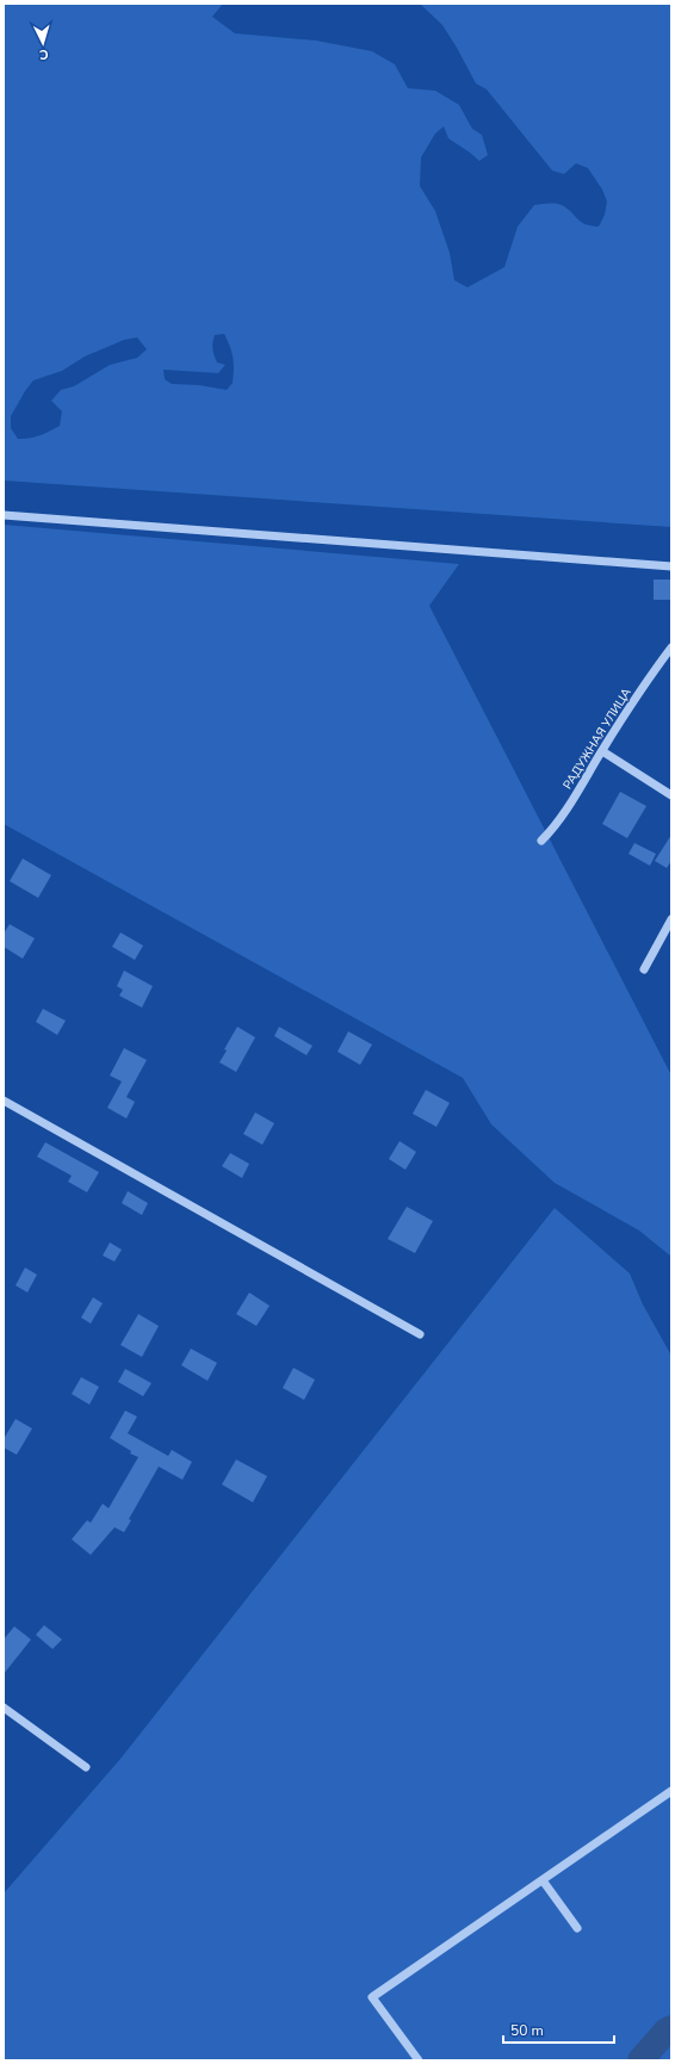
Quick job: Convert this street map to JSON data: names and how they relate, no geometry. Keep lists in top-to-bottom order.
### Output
{
  "streets": {
    "street": ["РАДУЖНАЯ УЛИЦА"]
  },
  "scale_bar": "50 m",
  "north": "bottom"
}
